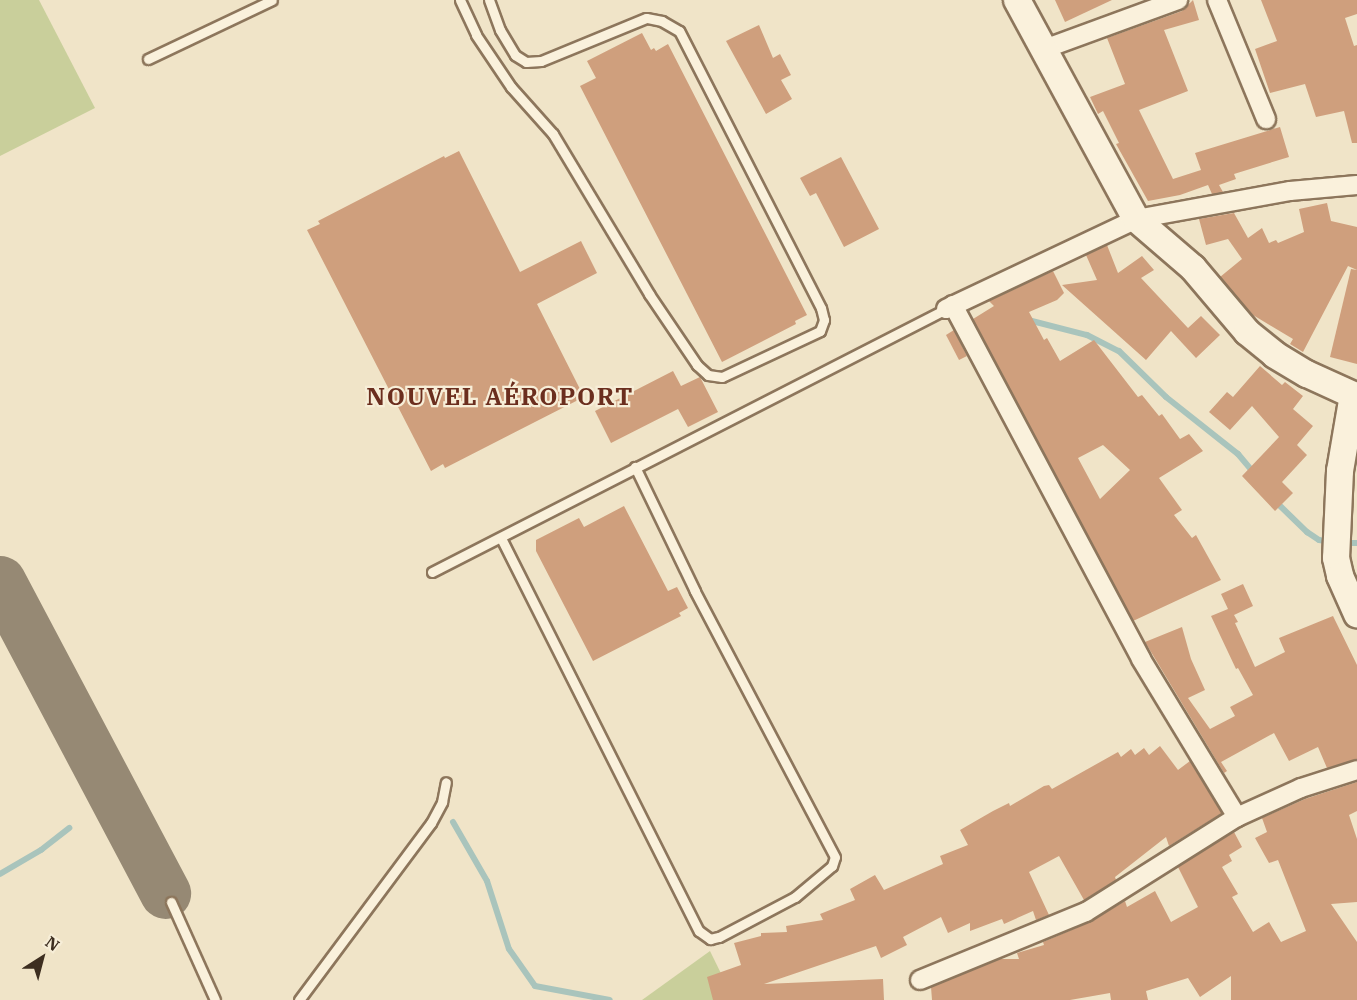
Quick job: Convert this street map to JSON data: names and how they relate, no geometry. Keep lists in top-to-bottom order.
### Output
{
  "districts": ["NOUVEL AÉROPORT"],
  "north": "top right"
}
